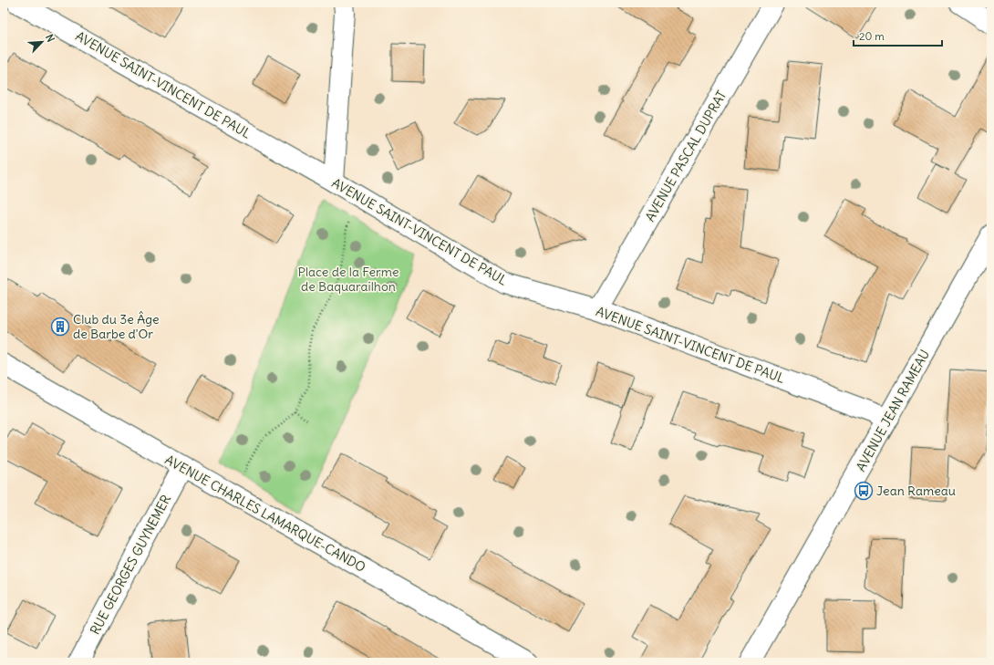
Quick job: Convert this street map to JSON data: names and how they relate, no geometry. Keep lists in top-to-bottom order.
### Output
{
  "streets": {
    "street": [
      "AVENUE SAINT-VINCENT DE PAUL",
      "AVENUE PASCAL DUPRAT",
      "AVENUE JEAN RAMEAU",
      "AVENUE CHARLES LAMARQUE-CANDO",
      "RUE GEORGES GUYNEMER"
    ]
  },
  "crossings": [
    ["AVENUE SAINT-VINCENT DE PAUL", "AVENUE PASCAL DUPRAT"],
    ["AVENUE SAINT-VINCENT DE PAUL", "AVENUE JEAN RAMEAU"],
    ["AVENUE CHARLES LAMARQUE-CANDO", "RUE GEORGES GUYNEMER"]
  ],
  "parks": ["Place de la Ferme de Baquarailhon"],
  "places": {
    "building": ["Club du 3e Âge de Barbe d'Or"],
    "bus stop": ["Jean Rameau"]
  },
  "scale_bar": "20 m",
  "north": "top right"
}
